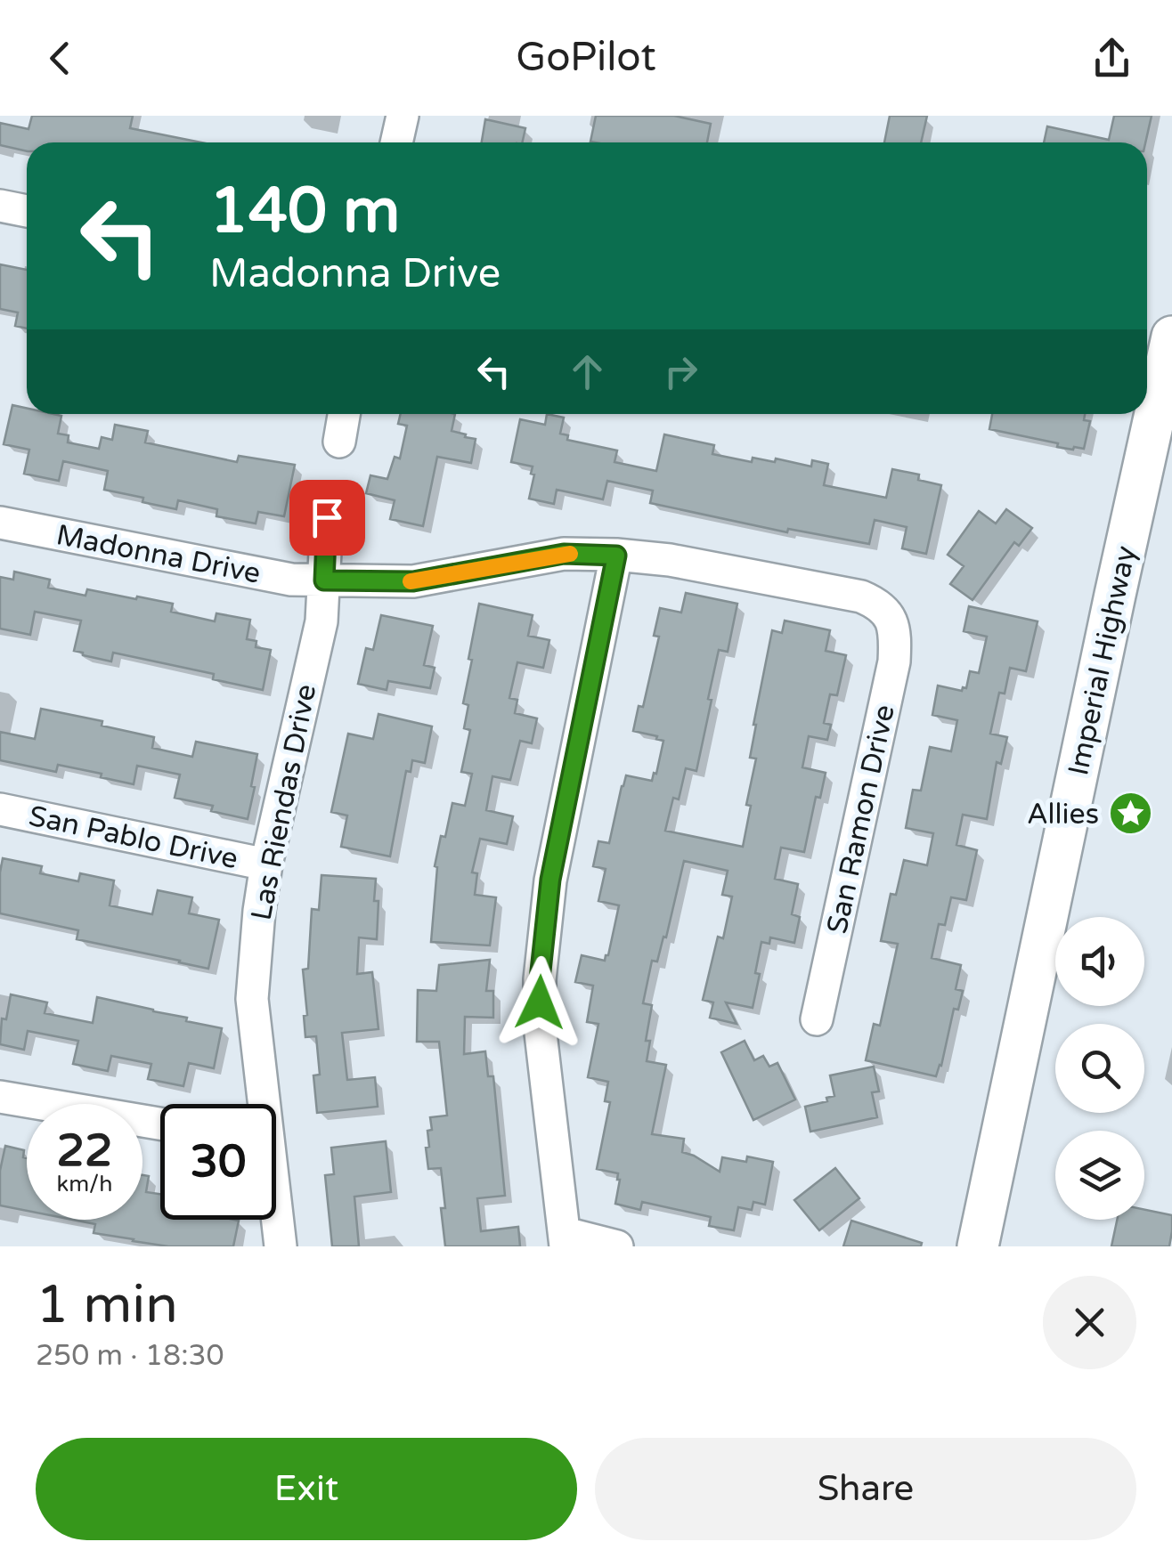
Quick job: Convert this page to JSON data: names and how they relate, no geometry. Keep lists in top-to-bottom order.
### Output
{
  "streets": {
    "main road": ["Imperial Highway"],
    "street": [
      "Madonna Drive",
      "Las Riendas Drive",
      "San Ramon Drive",
      "San Pablo Drive"
    ]
  },
  "crossings": [
    ["Madonna Drive", "Las Riendas Drive"],
    ["Madonna Drive", "San Ramon Drive"],
    ["Las Riendas Drive", "San Pablo Drive"]
  ],
  "places": {
    "place": ["Allies"]
  },
  "page": {
    "header": "GoPilot",
    "turn": ["140 m", "Madonna Drive"],
    "speed": "22 km/h",
    "limit": "30",
    "heading": ["1 min", "250 m · 18:30"],
    "buttons": ["Exit", "Share"]
  }
}
